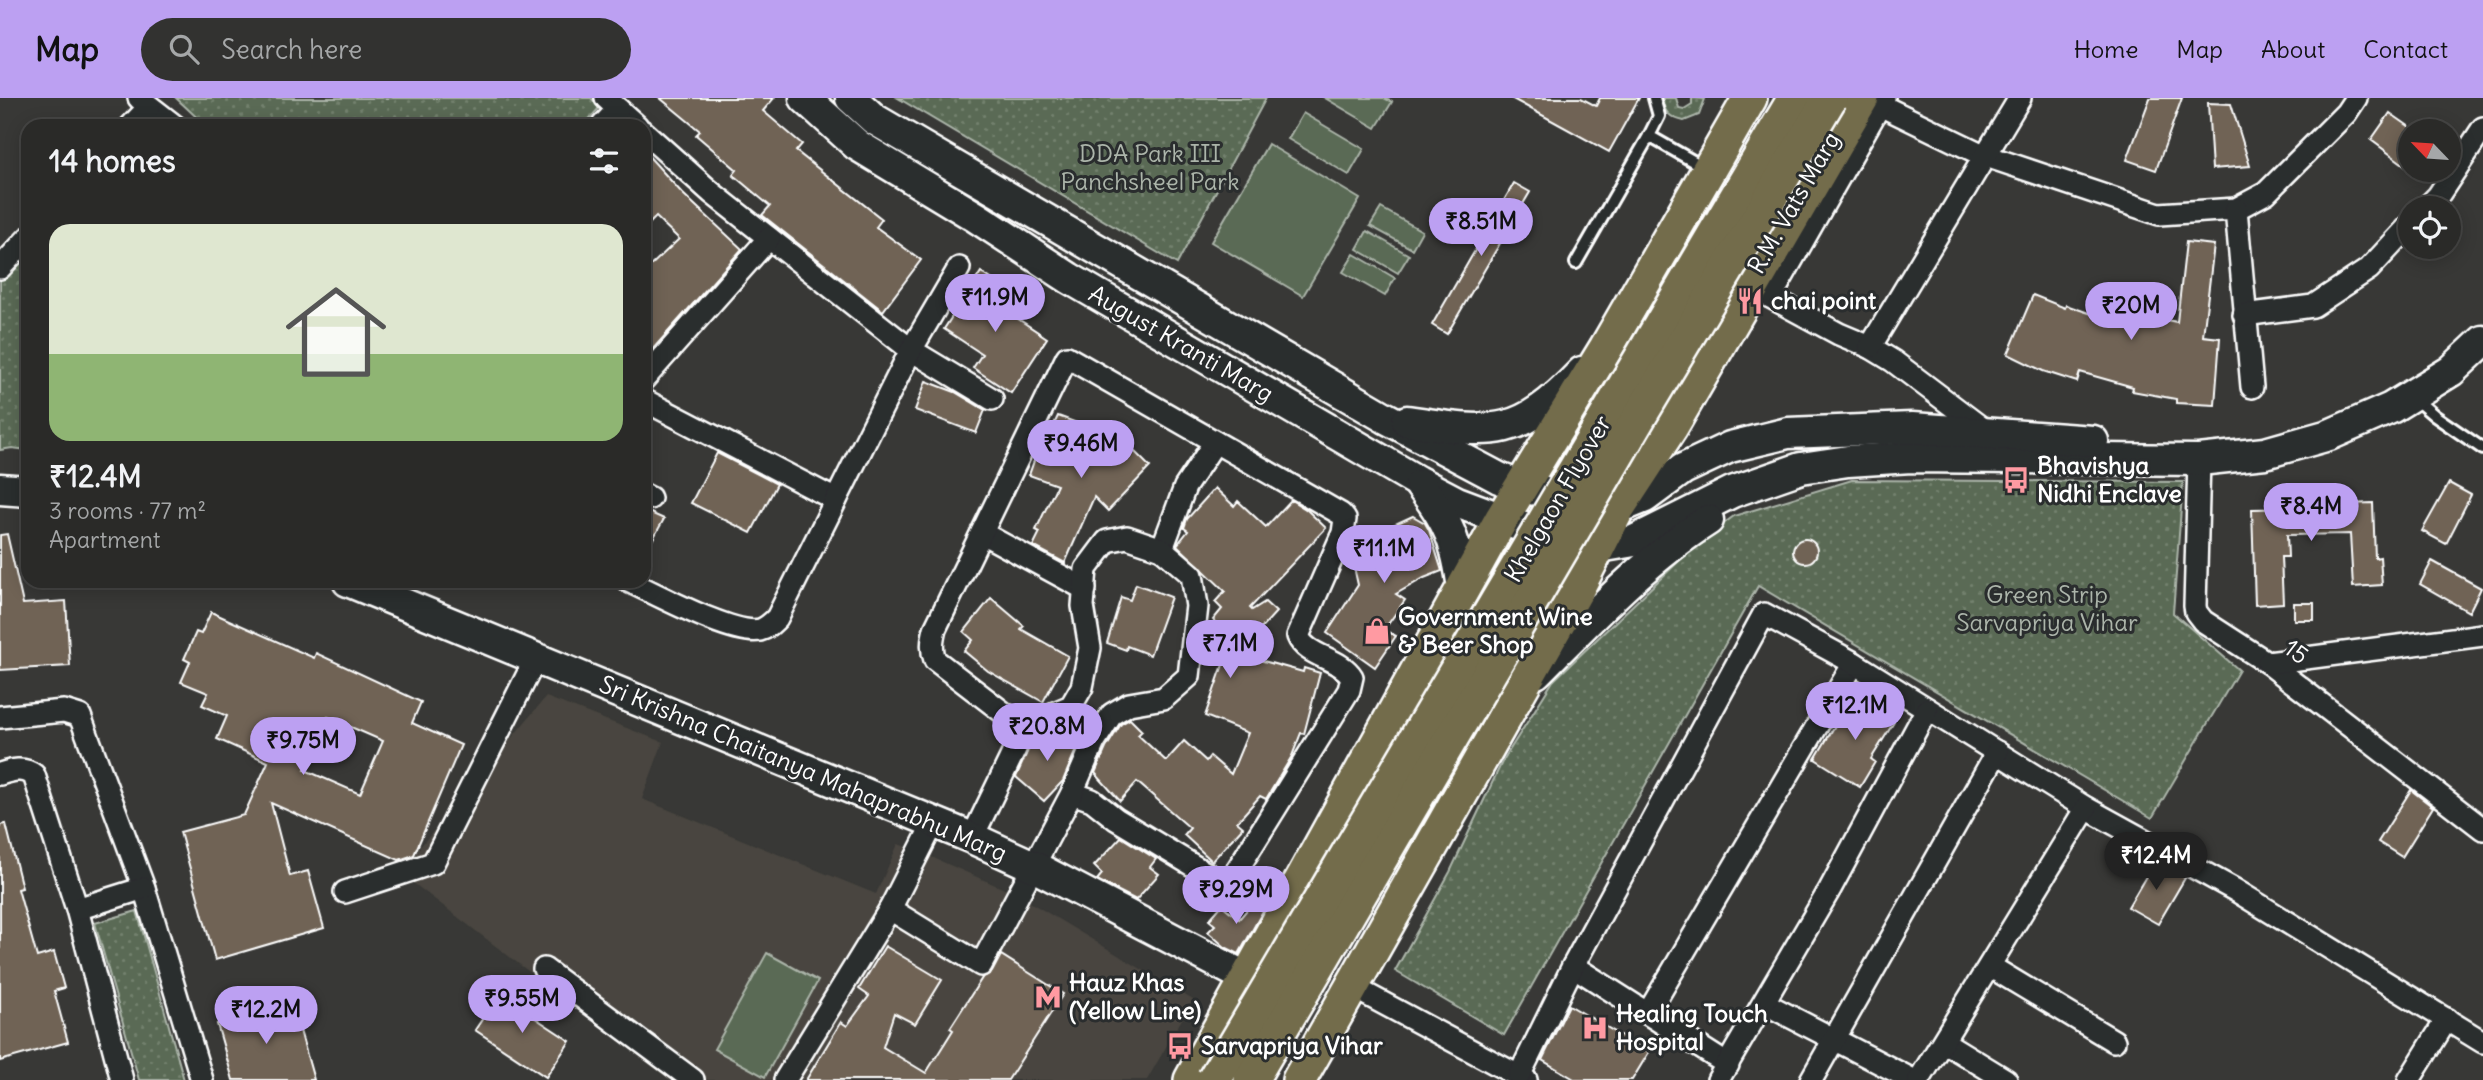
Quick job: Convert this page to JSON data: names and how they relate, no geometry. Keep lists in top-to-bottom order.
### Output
{
  "streets": {
    "main road": ["August Kranti Marg", "Khelgaon Flyover", "Sri Krishna Chaitanya Mahaprabhu Marg"],
    "street": ["15"]
  },
  "parks": ["DDA Park III Panchsheel Park", "Green Strip Sarvapriya Vihar"],
  "places": {
    "restaurant": ["chai point"],
    "bus stop": ["Bhavishya Nidhi Enclave", "Sarvapriya Vihar"],
    "shop": ["Government Wine & Beer Shop"],
    "metro station": ["Hauz Khas (Yellow Line)"],
    "hospital": ["Healing Touch Hospital"]
  },
  "north": "top left",
  "page": {
    "header": "Map",
    "search": "Search here",
    "nav": [
      "Home",
      "Map",
      "About",
      "Contact"
    ],
    "heading": "14 homes",
    "price": [
      "₹8.51M",
      "₹11.9M",
      "₹20M",
      "₹9.46M",
      "₹8.4M",
      "₹11.1M",
      "₹7.1M",
      "₹12.1M",
      "₹20.8M",
      "₹9.75M",
      "₹12.4M",
      "₹9.29M",
      "₹9.55M",
      "₹12.2M"
    ],
    "list": [
      {
        "name": "₹12.4M",
        "note": "3 rooms · 77 m² · Apartment"
      }
    ]
  }
}
